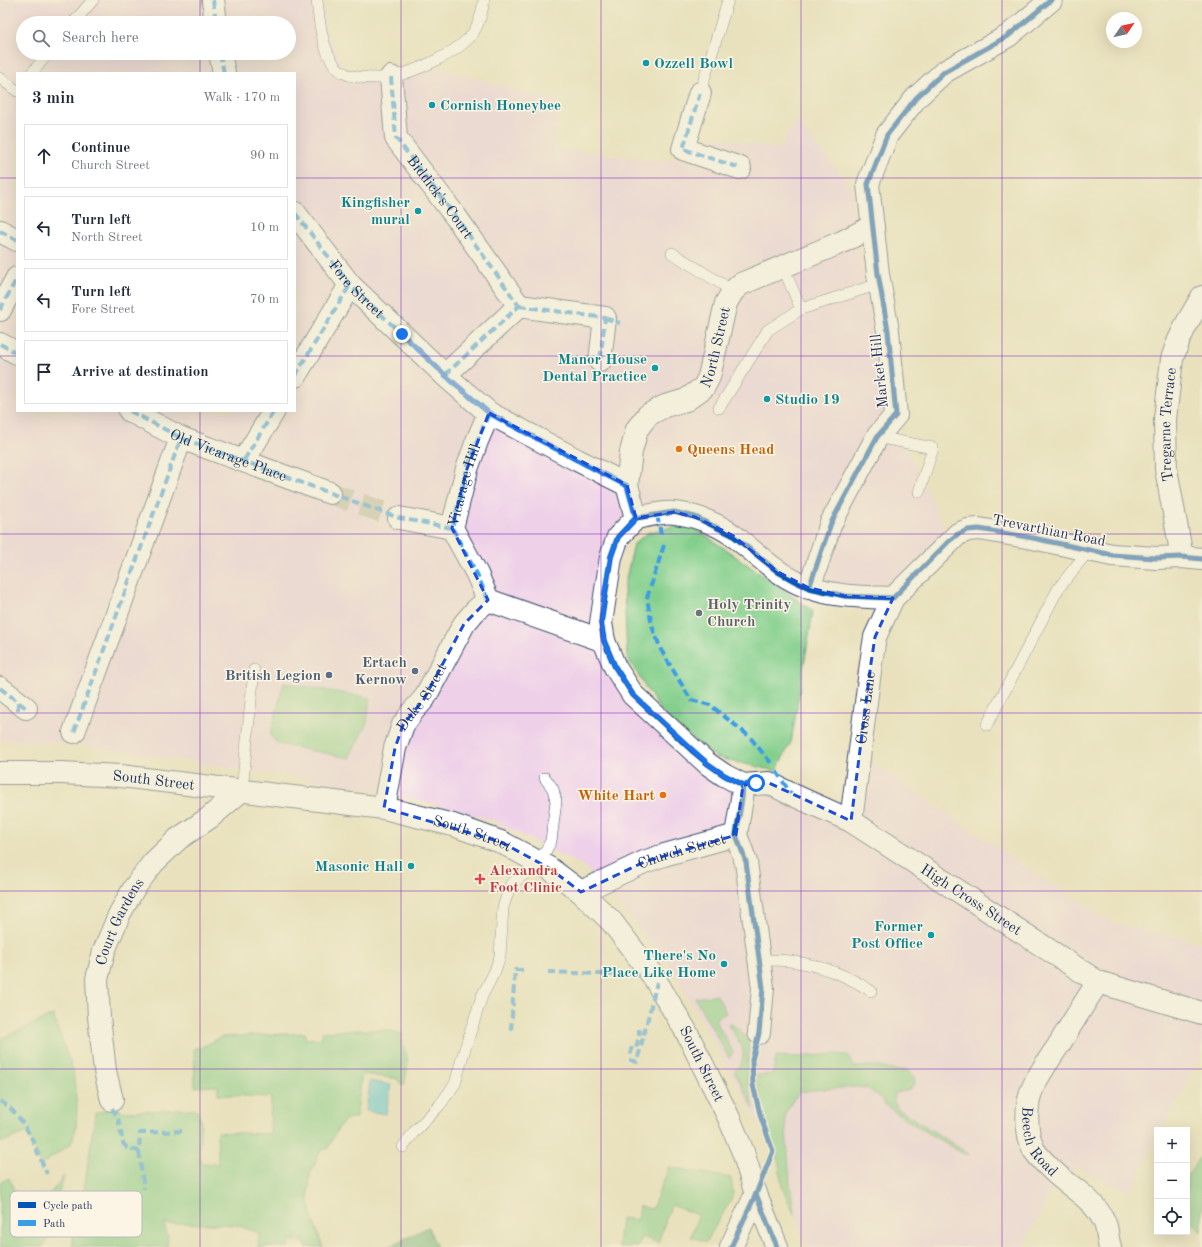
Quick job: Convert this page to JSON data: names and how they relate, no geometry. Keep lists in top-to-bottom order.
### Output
{
  "streets": {
    "street": [
      "Biddick's Court",
      "Fore Street",
      "North Street",
      "Market Hill",
      "Tregarne Terrace",
      "Old Vicarage Place",
      "Vicarage Hill",
      "Trevarthian Road",
      "Duke Street",
      "Cross Lane",
      "South Street",
      "Church Street",
      "High Cross Street",
      "Court Gardens",
      "Beech Road"
    ]
  },
  "crossings": [
    ["Fore Street", "North Street"],
    ["Fore Street", "Vicarage Hill"],
    ["North Street", "Market Hill"],
    ["Tregarne Terrace", "Trevarthian Road"],
    ["Vicarage Hill", "Duke Street"],
    ["Trevarthian Road", "Cross Lane"],
    ["Duke Street", "South Street"],
    ["Cross Lane", "High Cross Street"],
    ["South Street", "Church Street"],
    ["South Street", "Court Gardens"],
    ["Church Street", "High Cross Street"],
    ["High Cross Street", "Beech Road"]
  ],
  "places": {
    "other": [
      "Ozzell Bowl",
      "Cornish Honeybee",
      "Kingfisher mural",
      "Manor House Dental Practice",
      "Studio 19",
      "Queens Head",
      "Holy Trinity Church",
      "Ertach Kernow",
      "British Legion",
      "White Hart",
      "Masonic Hall",
      "Former Post Office",
      "There's No Place Like Home"
    ],
    "health": ["Alexandra Foot Clinic"]
  },
  "legend": ["Cycle path", "Path"],
  "north": "top right",
  "page": {
    "search": "Search here",
    "heading": ["3 min", "Walk · 170 m"],
    "list": [
      ["Continue", "Church Street", "90 m"],
      ["Turn left", "North Street", "10 m"],
      ["Turn left", "Fore Street", "70 m"],
      "Arrive at destination"
    ],
    "map_buttons": ["+", "−"]
  }
}
